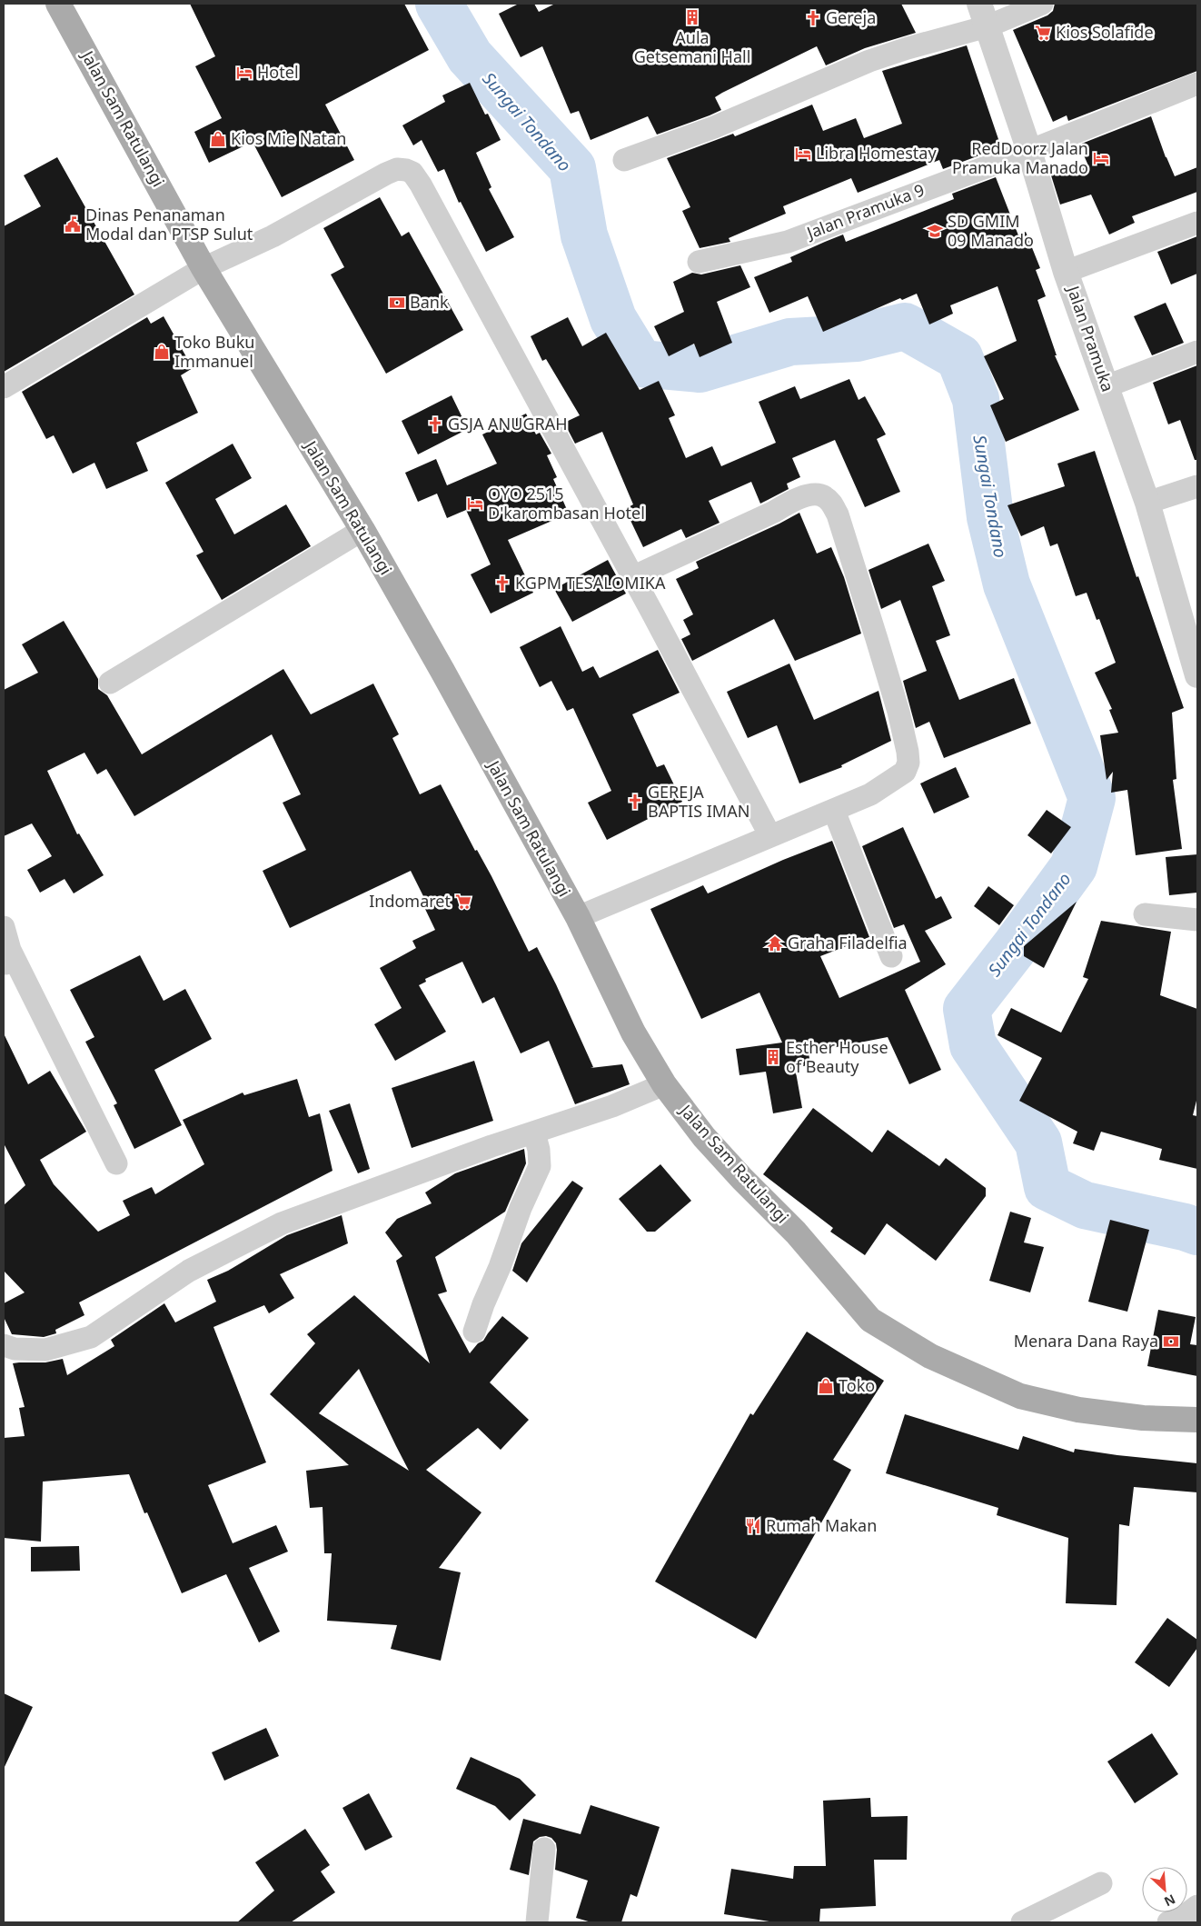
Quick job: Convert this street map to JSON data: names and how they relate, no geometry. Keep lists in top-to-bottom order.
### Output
{
  "streets": {
    "main road": ["Jalan Sam Ratulangi"],
    "street": ["Jalan Pramuka 9", "Jalan Pramuka"]
  },
  "crossings": [
    ["Jalan Pramuka 9", "Jalan Pramuka"]
  ],
  "water": ["Sungai Tondano"],
  "places": {
    "building": ["Aula Getsemani Hall", "Esther House of Beauty"],
    "church": [
      "Gereja",
      "GSJA ANUGRAH",
      "KGPM TESALOMIKA",
      "GEREJA BAPTIS IMAN"
    ],
    "supermarket": ["Kios Solafide", "Indomaret"],
    "hotel": [
      "Hotel",
      "Libra Homestay",
      "RedDoorz Jalan Pramuka Manado",
      "OYO 2515 D'karombasan Hotel"
    ],
    "shop": ["Kios Mie Natan", "Toko Buku Immanuel", "Toko"],
    "public building": ["Dinas Penanaman Modal dan PTSP Sulut"],
    "school or university": ["SD GMIM 09 Manado"],
    "bank": ["Bank", "Menara Dana Raya"],
    "temple": ["Graha Filadelfia"],
    "restaurant": ["Rumah Makan"]
  },
  "north": "bottom right"
}
